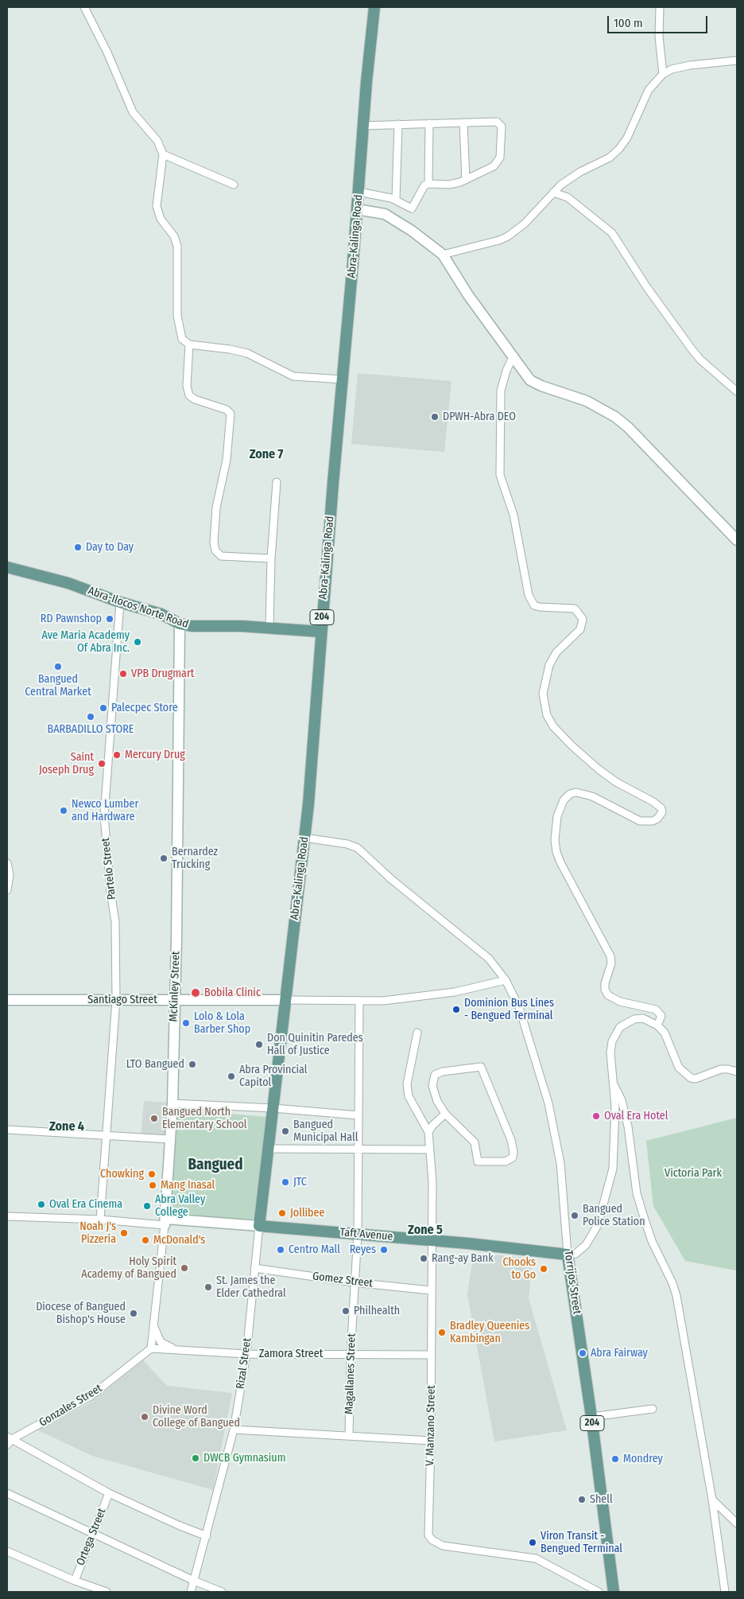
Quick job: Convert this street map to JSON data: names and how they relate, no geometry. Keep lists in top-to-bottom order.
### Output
{
  "streets": {
    "main road": [
      "Abra-Kalinga Road",
      "Abra-Ilocos Norte Road",
      "204",
      "Taft Avenue",
      "Torrijos Street"
    ],
    "street": [
      "Partelo Street",
      "McKinley Street",
      "Santiago Street",
      "Gomez Street",
      "Zamora Street",
      "Rizal Street",
      "Magallanes Street",
      "Gonzales Street",
      "V. Manzano Street",
      "Ortega Street"
    ]
  },
  "crossings": [
    ["Abra-Kalinga Road", "Abra-Ilocos Norte Road"],
    ["Abra-Kalinga Road", "Santiago Street"],
    ["Abra-Kalinga Road", "Taft Avenue"],
    ["Abra-Kalinga Road", "Torrijos Street"],
    ["Abra-Kalinga Road", "Rizal Street"],
    ["Abra-Ilocos Norte Road", "Partelo Street"],
    ["Abra-Ilocos Norte Road", "McKinley Street"],
    ["Partelo Street", "Santiago Street"],
    ["Partelo Street", "Taft Avenue"],
    ["McKinley Street", "Santiago Street"],
    ["McKinley Street", "Taft Avenue"],
    ["McKinley Street", "Zamora Street"],
    ["McKinley Street", "Gonzales Street"],
    ["Taft Avenue", "Torrijos Street"],
    ["Taft Avenue", "Rizal Street"],
    ["Taft Avenue", "Magallanes Street"],
    ["Taft Avenue", "V. Manzano Street"],
    ["Gomez Street", "Rizal Street"],
    ["Gomez Street", "Magallanes Street"],
    ["Gomez Street", "V. Manzano Street"],
    ["Zamora Street", "Rizal Street"],
    ["Zamora Street", "Magallanes Street"],
    ["Zamora Street", "Gonzales Street"],
    ["Zamora Street", "V. Manzano Street"]
  ],
  "districts": [
    "Zone 7",
    "Zone 4",
    "Bangued",
    "Zone 5"
  ],
  "parks": ["Victoria Park"],
  "places": [
    "DPWH-Abra DEO",
    "Day to Day",
    "RD Pawnshop",
    "Ave Maria Academy Of Abra Inc.",
    "Bangued Central Market",
    "VPB Drugmart",
    "Palecpec Store",
    "BARBADILLO STORE",
    "Mercury Drug",
    "Saint Joseph Drug",
    "Newco Lumber and Hardware",
    "Bernardez Trucking",
    "Bobila Clinic",
    "Dominion Bus Lines - Bengued Terminal",
    "Lolo & Lola Barber Shop",
    "Don Quinitin Paredes Hall of Justice",
    "LTO Bangued",
    "Abra Provincial Capitol",
    "Oval Era Hotel",
    "Bangued North Elementary School",
    "Bangued Municipal Hall",
    "Chowking",
    "JTC",
    "Mang Inasal",
    "Oval Era Cinema",
    "Abra Valley College",
    "Jollibee",
    "Bangued Police Station",
    "Noah J's Pizzeria",
    "McDonald's",
    "Centro Mall",
    "Reyes",
    "Rang-ay Bank",
    "Holy Spirit Academy of Bangued",
    "Chooks to Go",
    "St. James the Elder Cathedral",
    "Philhealth",
    "Diocese of Bangued Bishop's House",
    "Bradley Queenies Kambingan",
    "Abra Fairway",
    "Divine Word College of Bangued",
    "DWCB Gymnasium",
    "Mondrey",
    "Shell",
    "Viron Transit - Bengued Terminal"
  ],
  "scale_bar": "100 m"
}
